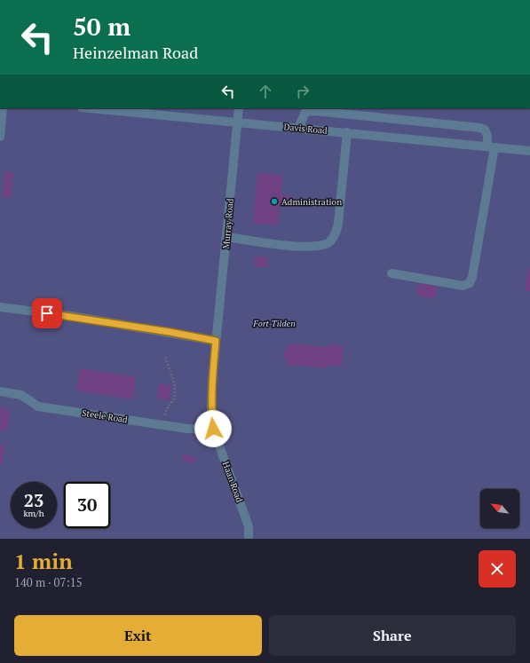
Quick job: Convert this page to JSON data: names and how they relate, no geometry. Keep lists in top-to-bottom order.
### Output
{
  "streets": {
    "street": [
      "Davis Road",
      "Murray Road",
      "Steele Road",
      "Haan Road"
    ]
  },
  "crossings": [
    ["Davis Road", "Murray Road"],
    ["Murray Road", "Haan Road"],
    ["Steele Road", "Haan Road"]
  ],
  "parks": ["Fort Tilden"],
  "places": ["Administration"],
  "north": "top left",
  "page": {
    "turn": ["50 m", "Heinzelman Road"],
    "speed": "23 km/h",
    "limit": "30",
    "heading": ["1 min", "140 m · 07:15"],
    "buttons": ["Exit", "Share"]
  }
}
